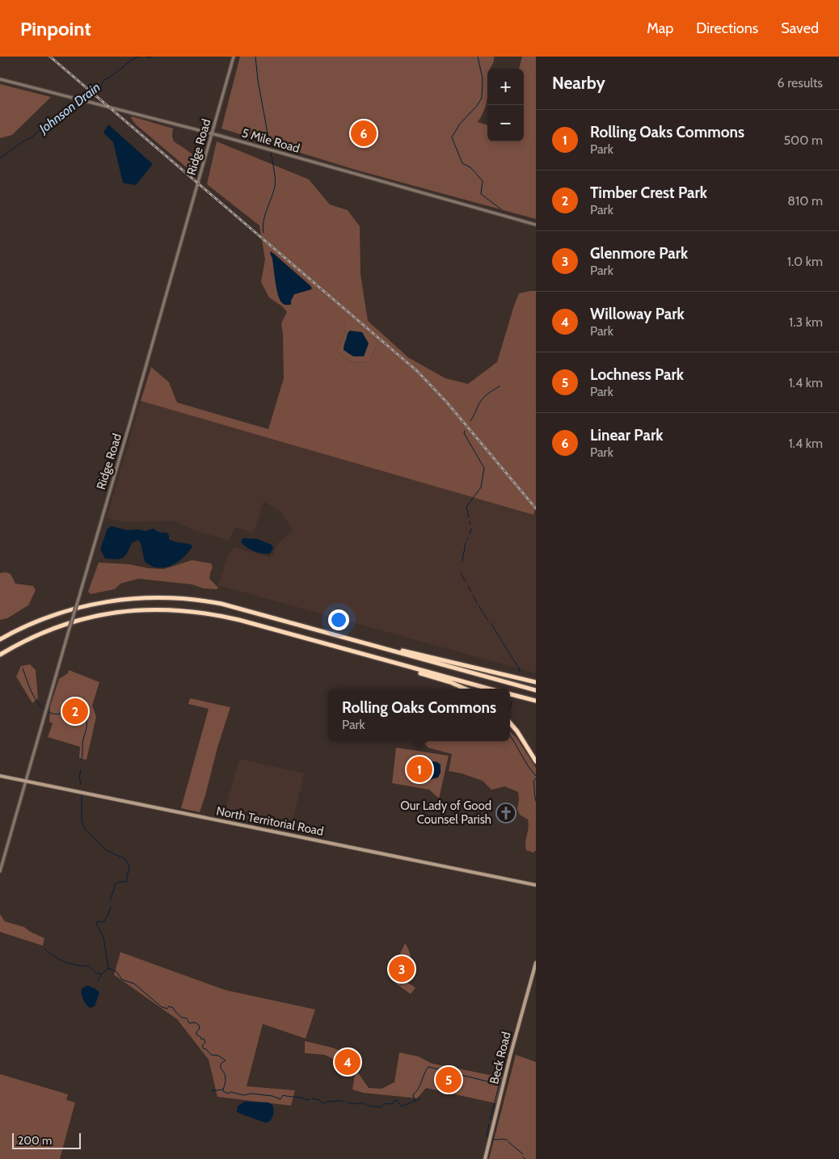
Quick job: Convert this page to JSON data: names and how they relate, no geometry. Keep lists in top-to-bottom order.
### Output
{
  "streets": {
    "main road": ["North Territorial Road", "Beck Road"],
    "street": ["5 Mile Road", "Ridge Road"]
  },
  "crossings": [
    ["5 Mile Road", "Ridge Road"],
    ["Ridge Road", "North Territorial Road"]
  ],
  "water": ["Johnson Drain"],
  "places": {
    "church": ["Our Lady of Good Counsel Parish"]
  },
  "scale_bar": "200 m",
  "page": {
    "header": "Pinpoint",
    "nav": ["Map", "Directions", "Saved"],
    "heading": ["Nearby", "6 results"],
    "map_buttons": ["+", "−"],
    "list": [
      {
        "mark": "1",
        "name": "Rolling Oaks Commons",
        "note": "Park",
        "value": "500 m"
      },
      {
        "mark": "2",
        "name": "Timber Crest Park",
        "note": "Park",
        "value": "810 m"
      },
      {
        "mark": "3",
        "name": "Glenmore Park",
        "note": "Park",
        "value": "1.0 km"
      },
      {
        "mark": "4",
        "name": "Willoway Park",
        "note": "Park",
        "value": "1.3 km"
      },
      {
        "mark": "5",
        "name": "Lochness Park",
        "note": "Park",
        "value": "1.4 km"
      },
      {
        "mark": "6",
        "name": "Linear Park",
        "note": "Park",
        "value": "1.4 km"
      }
    ],
    "pins": [
      "6",
      "2",
      "1",
      "3",
      "4",
      "5"
    ],
    "popup": ["Rolling Oaks Commons", "Park"],
    "scale": "200 m"
  }
}
